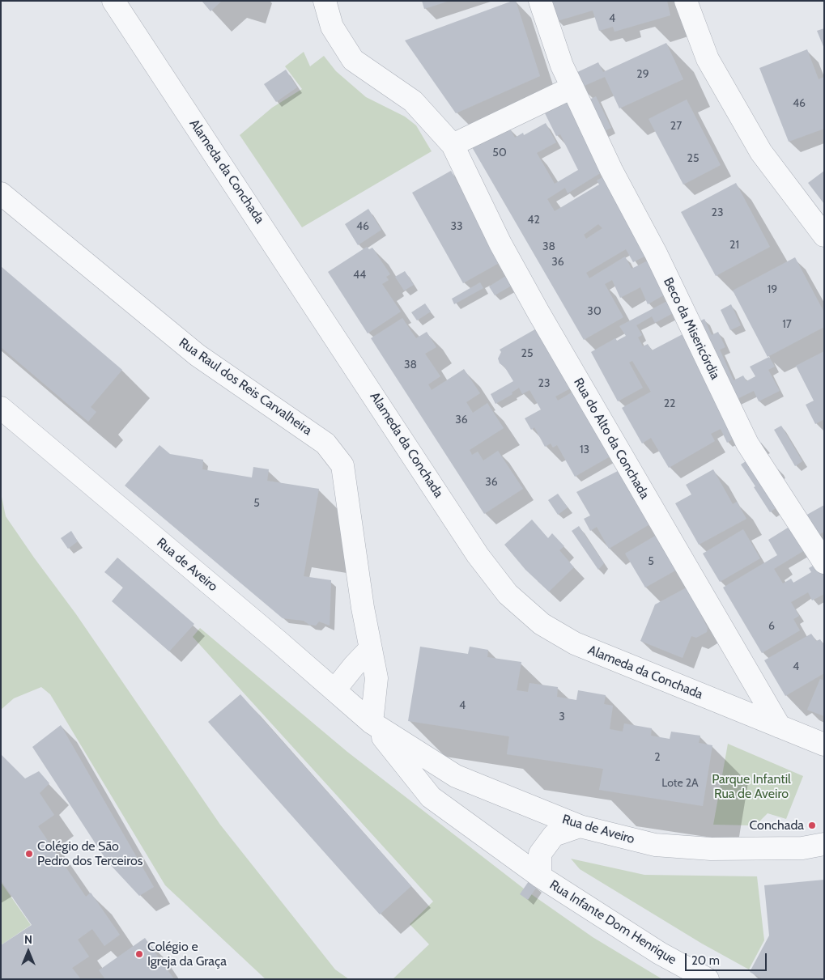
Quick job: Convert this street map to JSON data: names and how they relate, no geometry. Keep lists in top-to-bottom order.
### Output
{
  "streets": {
    "street": [
      "Alameda da Conchada",
      "Beco da Misericórdia",
      "Rua Raul dos Reis Carvalheira",
      "Rua do Alto da Conchada",
      "Rua de Aveiro",
      "Rua Infante Dom Henrique"
    ]
  },
  "crossings": [
    ["Alameda da Conchada", "Rua do Alto da Conchada"],
    ["Rua Raul dos Reis Carvalheira", "Rua de Aveiro"],
    ["Rua de Aveiro", "Rua Infante Dom Henrique"]
  ],
  "parks": ["Parque Infantil Rua de Aveiro"],
  "places": ["Conchada", "Colégio de São Pedro dos Terceiros", "Colégio e Igreja da Graça"],
  "house_numbers": [
    "4",
    "29",
    "46",
    "27",
    "50",
    "25",
    "23",
    "42",
    "46",
    "33",
    "21",
    "38",
    "36",
    "44",
    "19",
    "30",
    "17",
    "25",
    "38",
    "23",
    "22",
    "36",
    "13",
    "36",
    "5",
    "5",
    "6",
    "4",
    "4",
    "3",
    "2",
    "Lote 2A"
  ],
  "scale_bar": "20 m",
  "north": "top"
}
